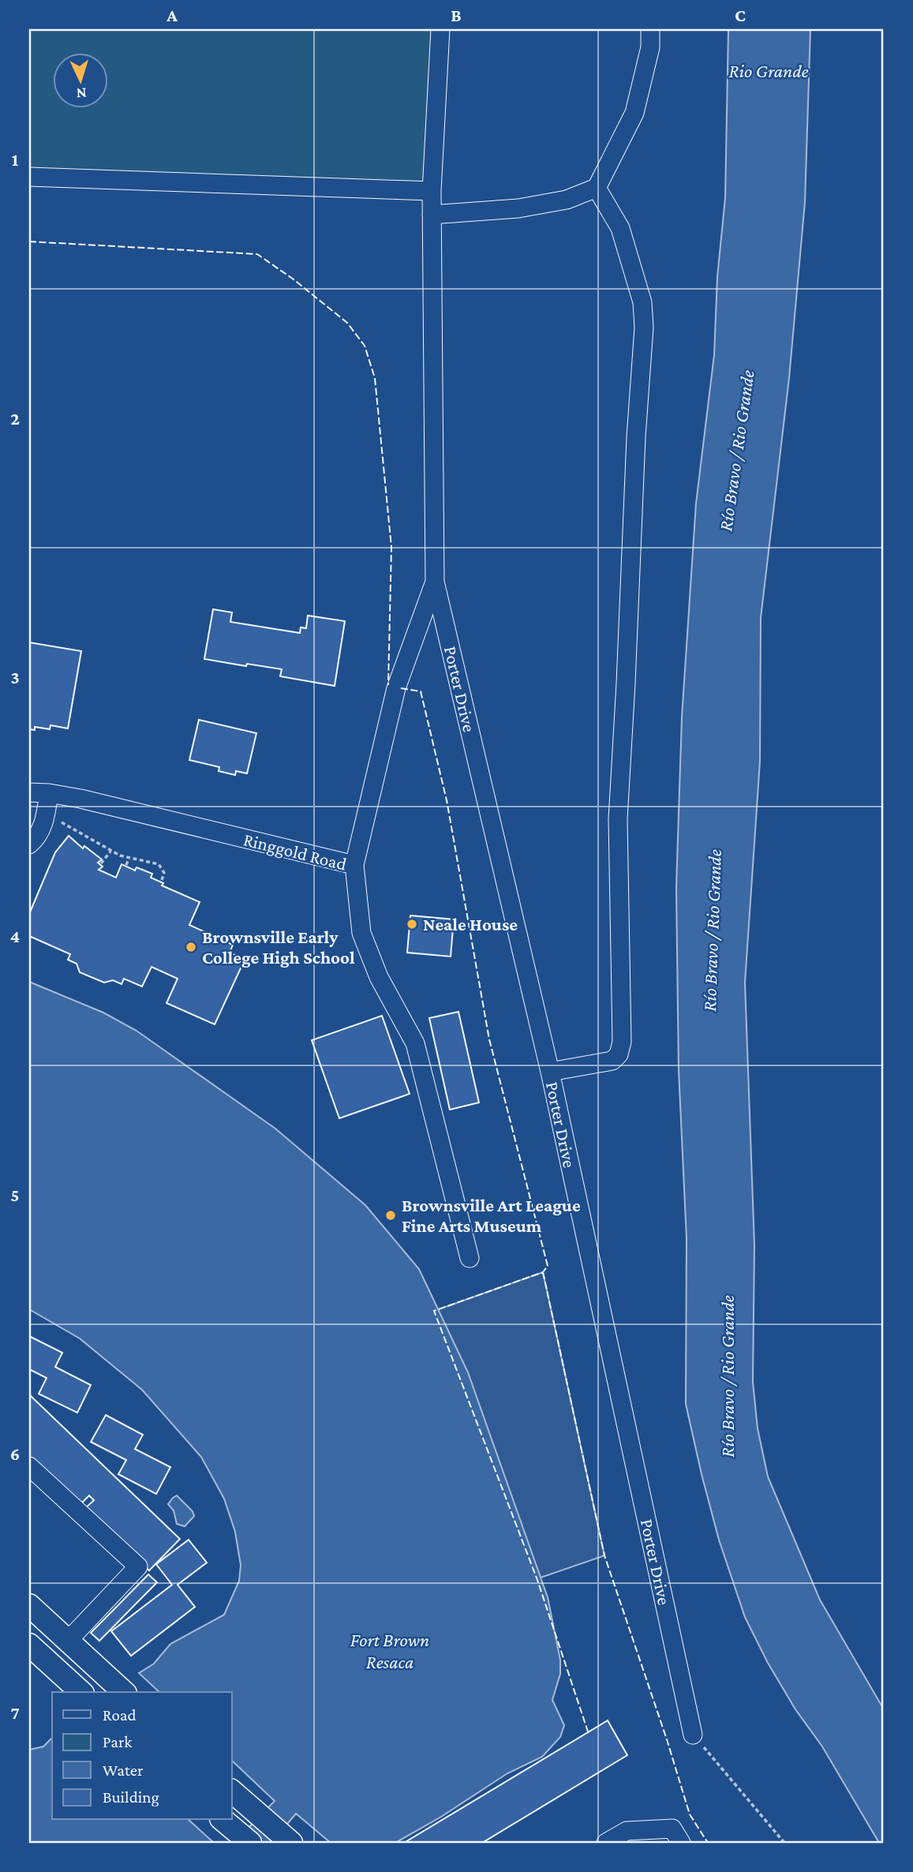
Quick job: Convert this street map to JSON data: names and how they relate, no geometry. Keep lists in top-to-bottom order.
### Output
{
  "streets": {
    "street": ["Porter Drive", "Ringgold Road"]
  },
  "water": ["Rio Grande", "Río Bravo / Rio Grande", "Fort Brown Resaca"],
  "places": ["Neale House", "Brownsville Early College High School", "Brownsville Art League Fine Arts Museum"],
  "legend": [
    "Road",
    "Park",
    "Water",
    "Building"
  ],
  "north": "bottom",
  "grid": {
    "columns": ["A", "B", "C"],
    "rows": [
      "1",
      "2",
      "3",
      "4",
      "5",
      "6",
      "7"
    ]
  }
}
